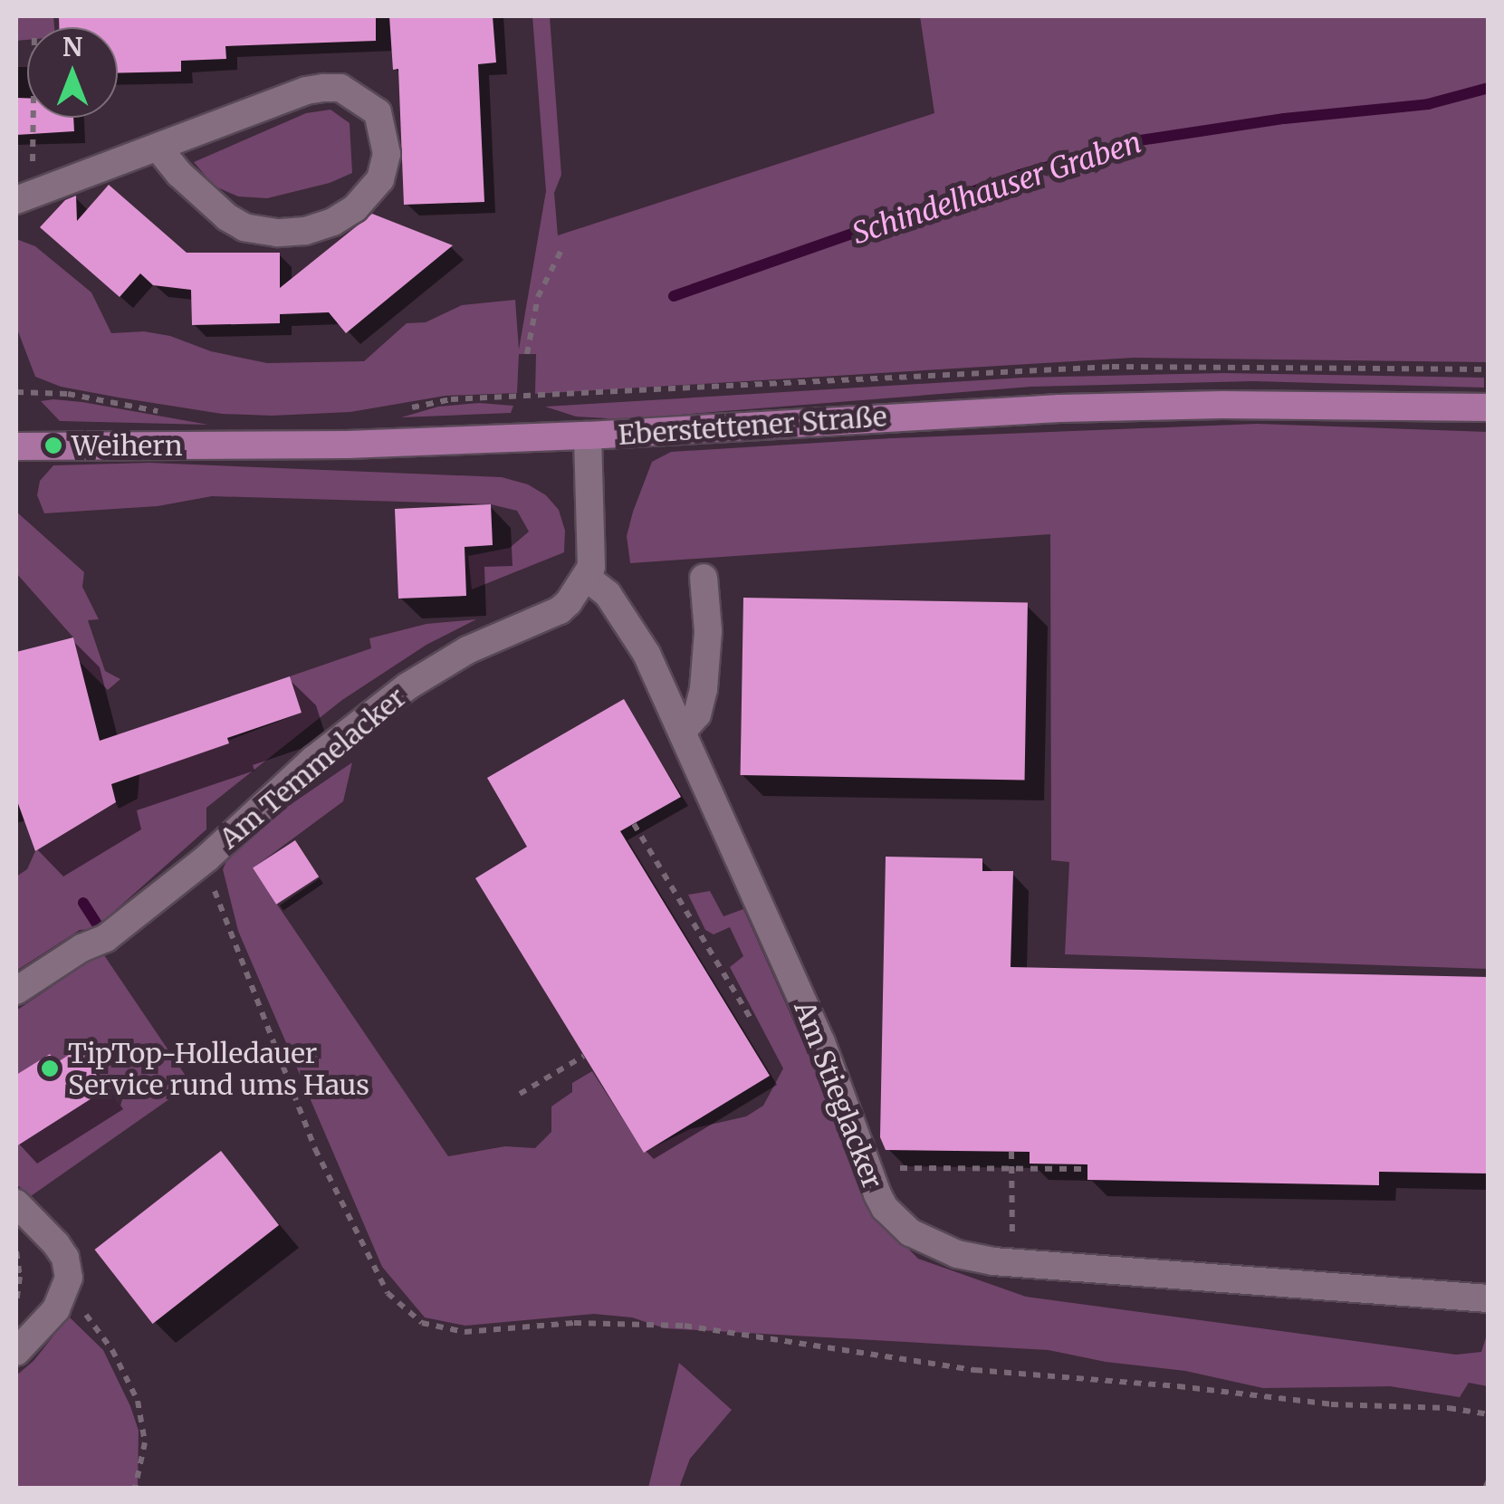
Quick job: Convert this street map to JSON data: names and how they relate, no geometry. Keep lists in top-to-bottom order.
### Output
{
  "streets": {
    "main road": ["Eberstettener Straße"],
    "street": ["Am Temmelacker", "Am Stieglacker"]
  },
  "crossings": [
    ["Am Temmelacker", "Am Stieglacker"]
  ],
  "water": ["Schindelhauser Graben"],
  "places": ["Weihern", "TipTop-Holledauer Service rund ums Haus"],
  "north": "top"
}
